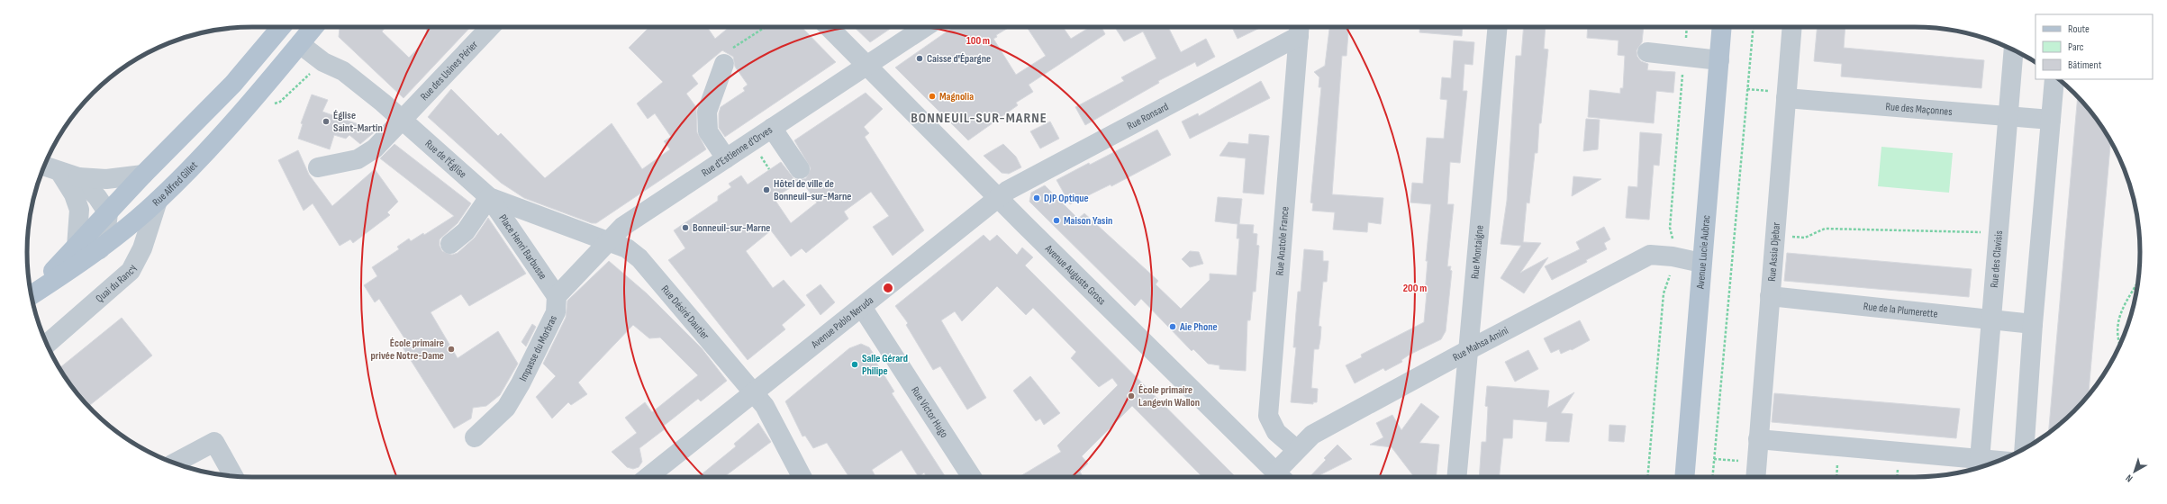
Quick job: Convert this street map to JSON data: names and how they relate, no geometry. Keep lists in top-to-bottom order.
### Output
{
  "streets": {
    "main road": ["Rue Alfred Gillet", "Avenue Lucie Aubrac"],
    "street": [
      "Rue des Usines Périer",
      "Rue des Maçonnes",
      "Rue Ronsard",
      "Rue d'Estienne d'Orves",
      "Rue de l'Église",
      "Rue Anatole France",
      "Place Henri Barbusse",
      "Rue Montaigne",
      "Rue Assia Djebar",
      "Rue des Clavisis",
      "Avenue Auguste Gross",
      "Quai du Rancy",
      "Rue de la Plumerette",
      "Rue Désiré Dautier",
      "Avenue Pablo Neruda",
      "Rue Mahsa Amini",
      "Impasse du Morbras",
      "Rue Victor Hugo"
    ]
  },
  "crossings": [
    ["Rue des Usines Périer", "Rue de l'Église"],
    ["Rue des Maçonnes", "Rue Assia Djebar"],
    ["Rue des Maçonnes", "Rue des Clavisis"],
    ["Rue Ronsard", "Rue Anatole France"],
    ["Rue Ronsard", "Avenue Auguste Gross"],
    ["Rue Ronsard", "Avenue Pablo Neruda"],
    ["Rue d'Estienne d'Orves", "Rue de l'Église"],
    ["Rue d'Estienne d'Orves", "Avenue Auguste Gross"],
    ["Rue d'Estienne d'Orves", "Rue Désiré Dautier"],
    ["Rue de l'Église", "Rue Alfred Gillet"],
    ["Rue de l'Église", "Place Henri Barbusse"],
    ["Rue de l'Église", "Rue Désiré Dautier"],
    ["Rue Alfred Gillet", "Quai du Rancy"],
    ["Rue Anatole France", "Rue Mahsa Amini"],
    ["Place Henri Barbusse", "Impasse du Morbras"],
    ["Rue Montaigne", "Rue Mahsa Amini"],
    ["Avenue Lucie Aubrac", "Rue Mahsa Amini"],
    ["Rue Assia Djebar", "Rue de la Plumerette"],
    ["Rue des Clavisis", "Rue de la Plumerette"],
    ["Avenue Auguste Gross", "Avenue Pablo Neruda"],
    ["Avenue Auguste Gross", "Rue Mahsa Amini"],
    ["Rue Désiré Dautier", "Avenue Pablo Neruda"],
    ["Avenue Pablo Neruda", "Rue Victor Hugo"]
  ],
  "districts": ["BONNEUIL-SUR-MARNE"],
  "places": [
    "Caisse d'Épargne",
    "Magnolia",
    "Église Saint-Martin",
    "Hôtel de ville de Bonneuil-sur-Marne",
    "DJP Optique",
    "Maison Yasin",
    "Bonneuil-sur-Marne",
    "Aie Phone",
    "École primaire privée Notre-Dame",
    "Salle Gérard Philipe",
    "École primaire Langevin Wallon"
  ],
  "legend": ["Route", "Parc", "Bâtiment"],
  "north": "bottom left",
  "rings": ["100 m", "200 m"]
}
